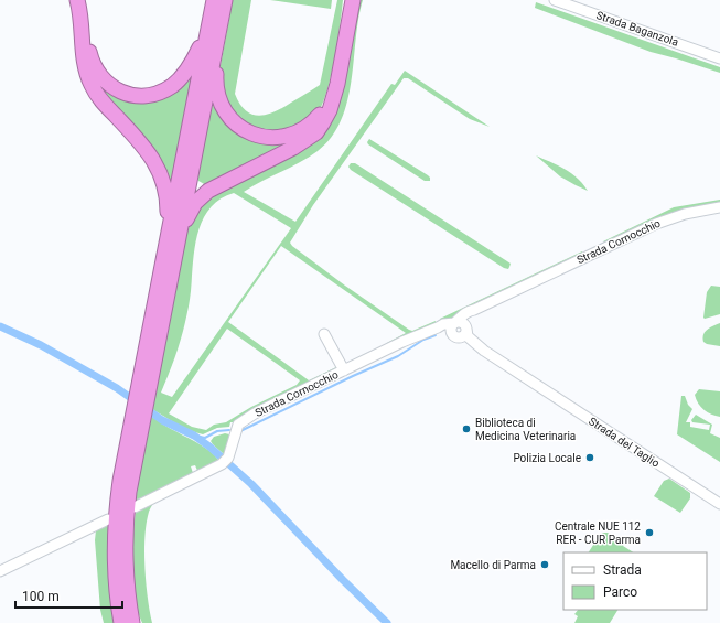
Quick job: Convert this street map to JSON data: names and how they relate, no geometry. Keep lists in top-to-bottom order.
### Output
{
  "streets": {
    "street": ["Strada Baganzola", "Strada Cornocchio", "Strada del Taglio"]
  },
  "crossings": [
    ["Strada Cornocchio", "Strada del Taglio"]
  ],
  "places": [
    "Biblioteca di Medicina Veterinaria",
    "Polizia Locale",
    "Centrale NUE 112 RER - CUR Parma",
    "Macello di Parma"
  ],
  "legend": ["Strada", "Parco"],
  "scale_bar": "100 m"
}
